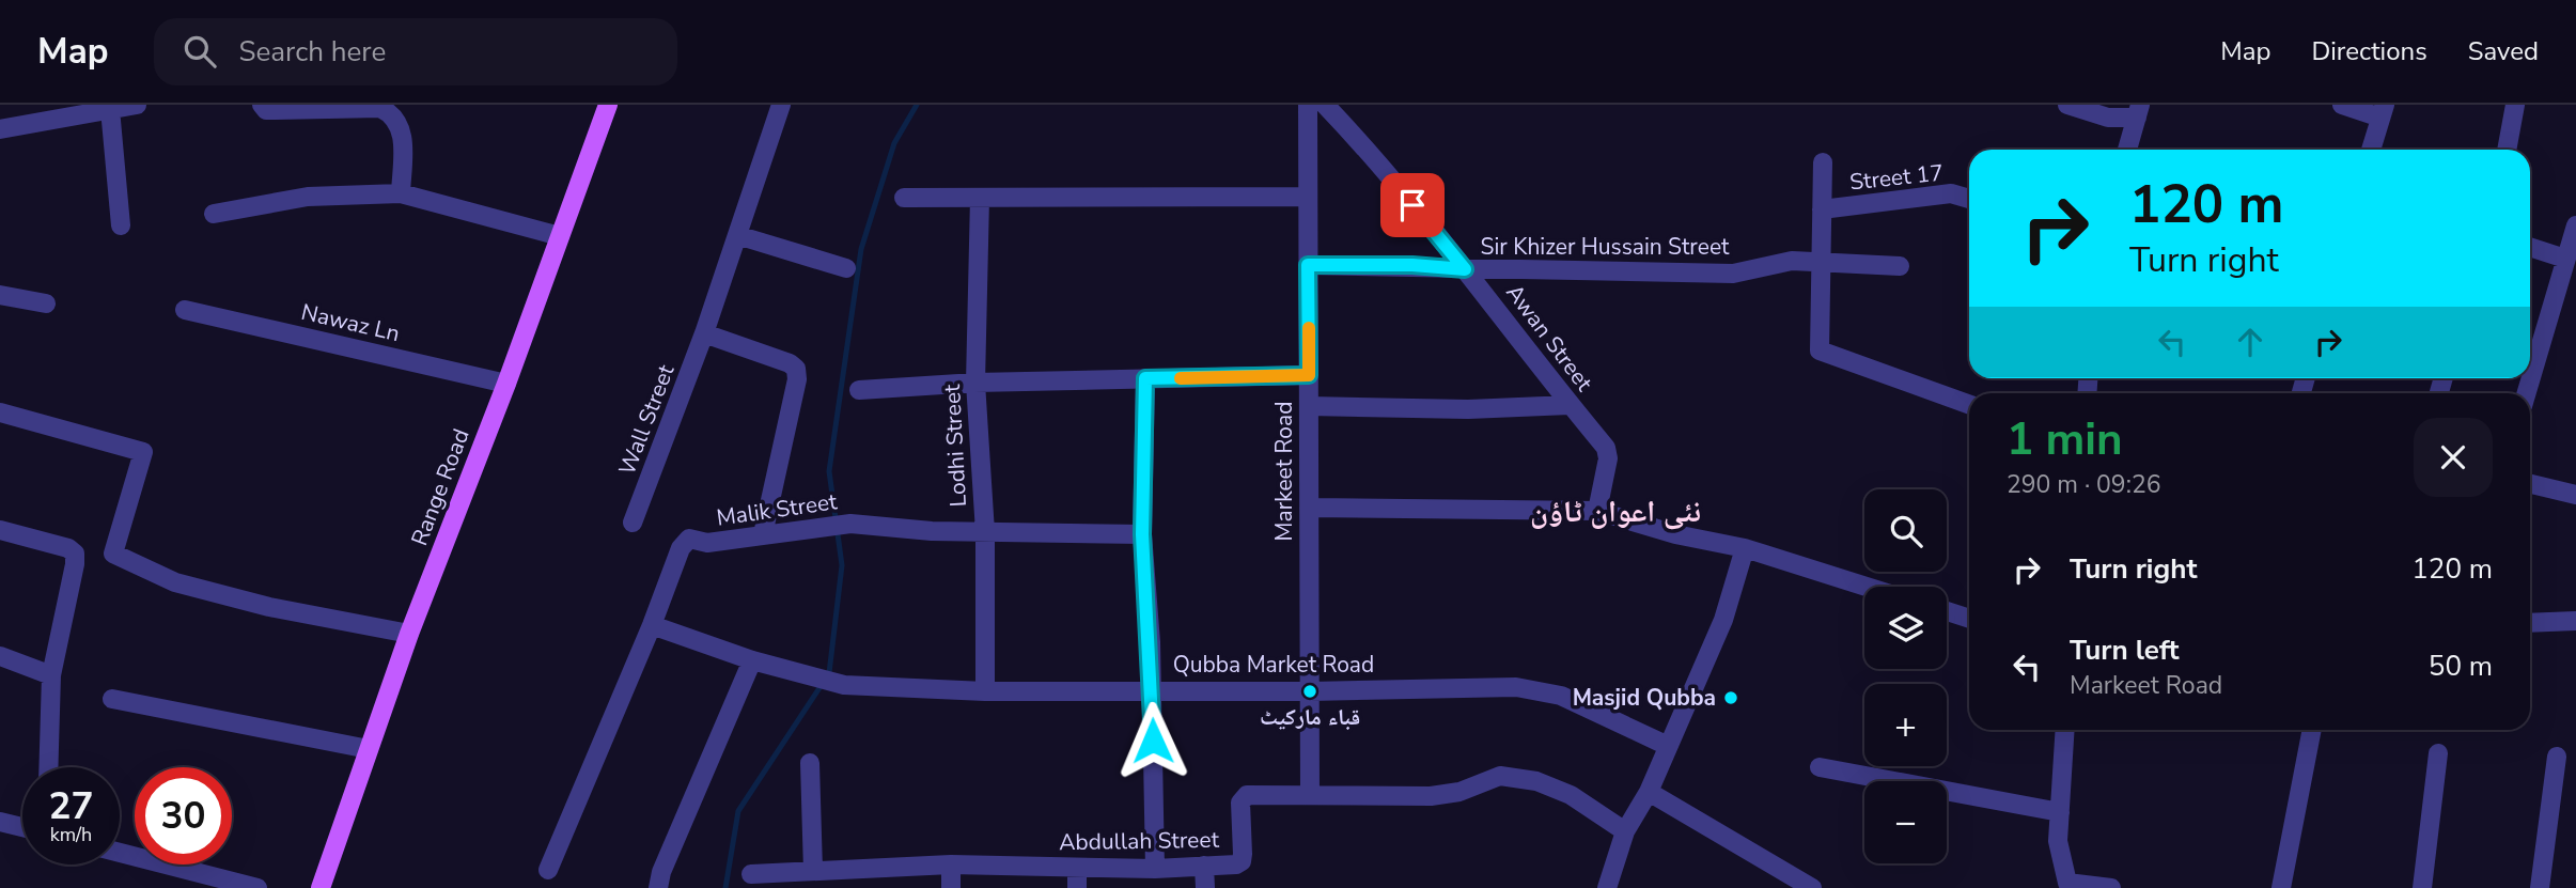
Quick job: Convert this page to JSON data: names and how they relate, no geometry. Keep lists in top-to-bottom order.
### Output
{
  "streets": {
    "main road": ["Range Road"],
    "street": [
      "Street 17",
      "Sir Khizer Hussain Street",
      "Nawaz Ln",
      "Awan Street",
      "Wall Street",
      "Lodhi Street",
      "Markeet Road",
      "Malik Street",
      "Qubba Market Road",
      "Abdullah Street"
    ]
  },
  "crossings": [
    ["Sir Khizer Hussain Street", "Awan Street"],
    ["Sir Khizer Hussain Street", "Markeet Road"],
    ["Nawaz Ln", "Range Road"],
    ["Lodhi Street", "Malik Street"],
    ["Lodhi Street", "Qubba Market Road"],
    ["Markeet Road", "Qubba Market Road"],
    ["Markeet Road", "Abdullah Street"],
    ["Malik Street", "Qubba Market Road"]
  ],
  "districts": ["نئی اعوان ٹاؤن"],
  "places": ["قباء مارکیٹ", "Masjid Qubba"],
  "page": {
    "header": "Map",
    "search": "Search here",
    "nav": ["Map", "Directions", "Saved"],
    "turn": ["120 m", "Turn right"],
    "heading": ["1 min", "290 m · 09:26"],
    "map_buttons": ["+", "−"],
    "list": [
      {
        "name": "Turn right",
        "value": "120 m"
      },
      {
        "name": "Turn left",
        "note": "Markeet Road",
        "value": "50 m"
      }
    ],
    "speed": "27 km/h",
    "limit": "30"
  }
}
